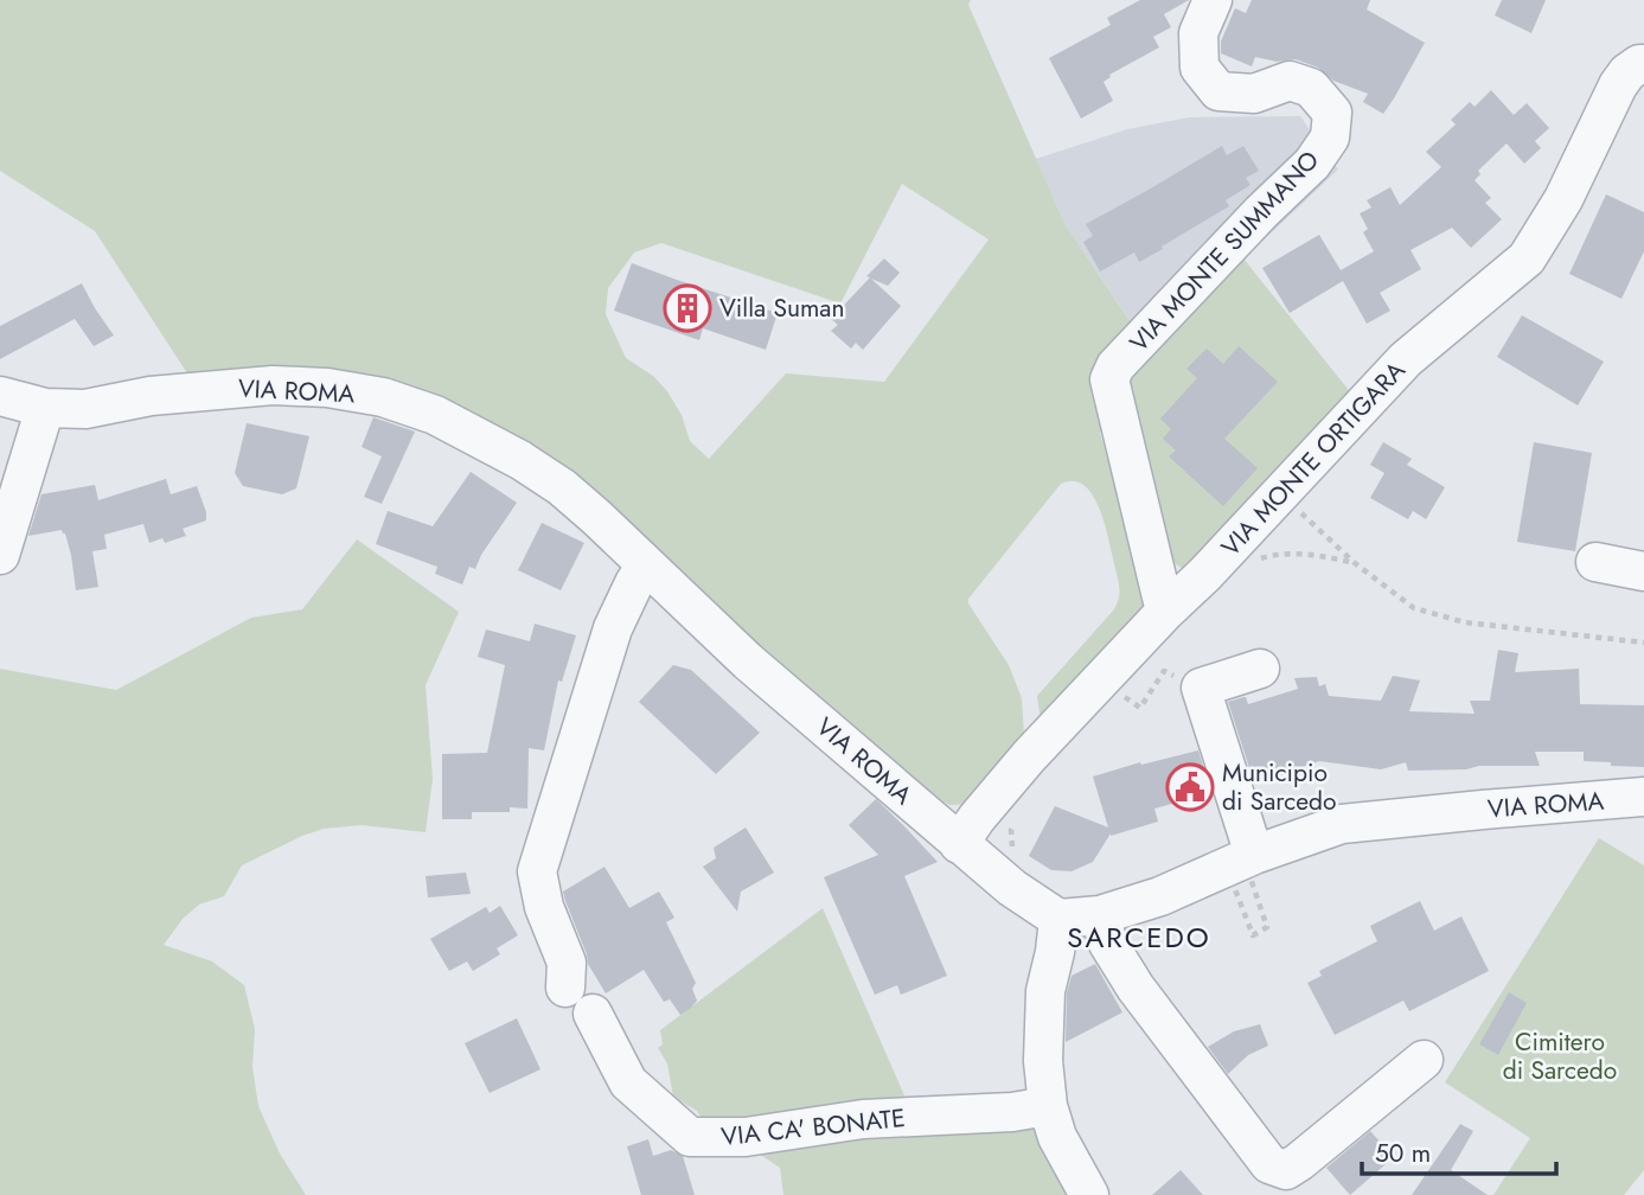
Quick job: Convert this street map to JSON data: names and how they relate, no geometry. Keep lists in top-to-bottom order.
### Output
{
  "streets": {
    "street": [
      "VIA MONTE SUMMANO",
      "VIA ROMA",
      "VIA MONTE ORTIGARA",
      "VIA CA' BONATE"
    ]
  },
  "crossings": [
    ["VIA MONTE SUMMANO", "VIA MONTE ORTIGARA"],
    ["VIA ROMA", "VIA MONTE ORTIGARA"]
  ],
  "districts": ["SARCEDO"],
  "parks": ["Cimitero di Sarcedo"],
  "places": {
    "building": ["Villa Suman"],
    "public building": ["Municipio di Sarcedo"]
  },
  "scale_bar": "50 m"
}
